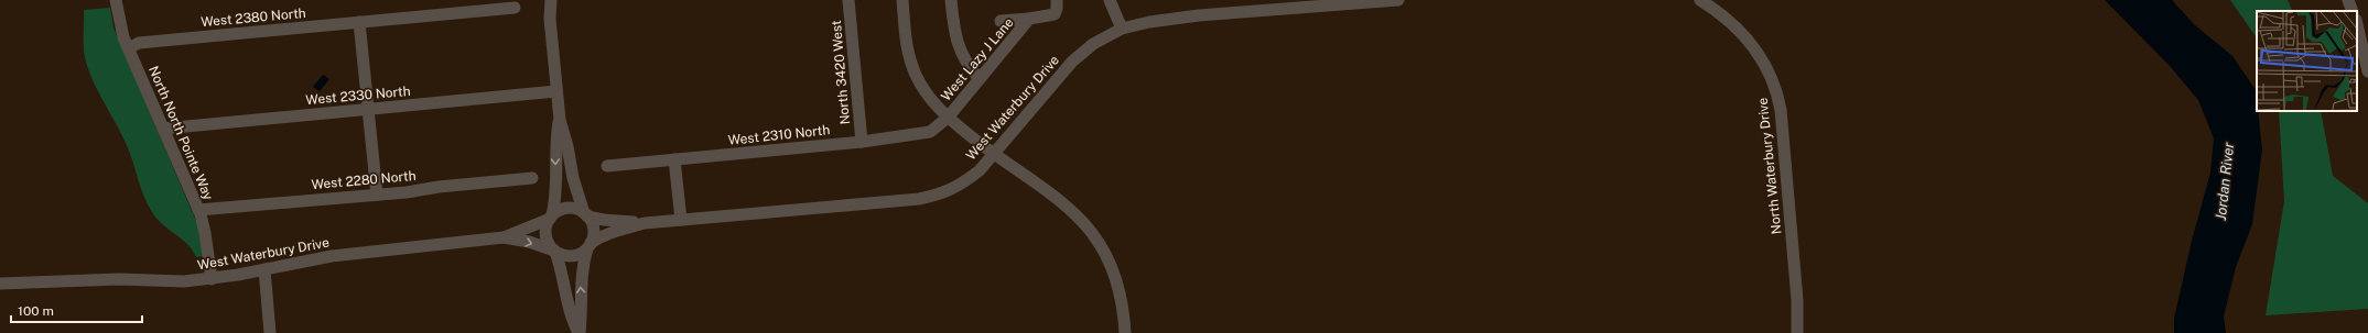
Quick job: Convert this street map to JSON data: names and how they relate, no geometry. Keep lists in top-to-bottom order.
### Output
{
  "streets": {
    "street": [
      "West 2380 North",
      "West Lazy J Lane",
      "North 3420 West",
      "West 2330 North",
      "West Waterbury Drive",
      "North North Pointe Way",
      "West 2310 North",
      "North Waterbury Drive",
      "West 2280 North"
    ]
  },
  "crossings": [
    ["West 2380 North", "North North Pointe Way"],
    ["West Lazy J Lane", "West 2310 North"],
    ["North 3420 West", "West 2310 North"],
    ["West 2330 North", "North North Pointe Way"],
    ["West Waterbury Drive", "North North Pointe Way"],
    ["North North Pointe Way", "West 2280 North"]
  ],
  "water": ["Jordan River"],
  "scale_bar": "100 m"
}
